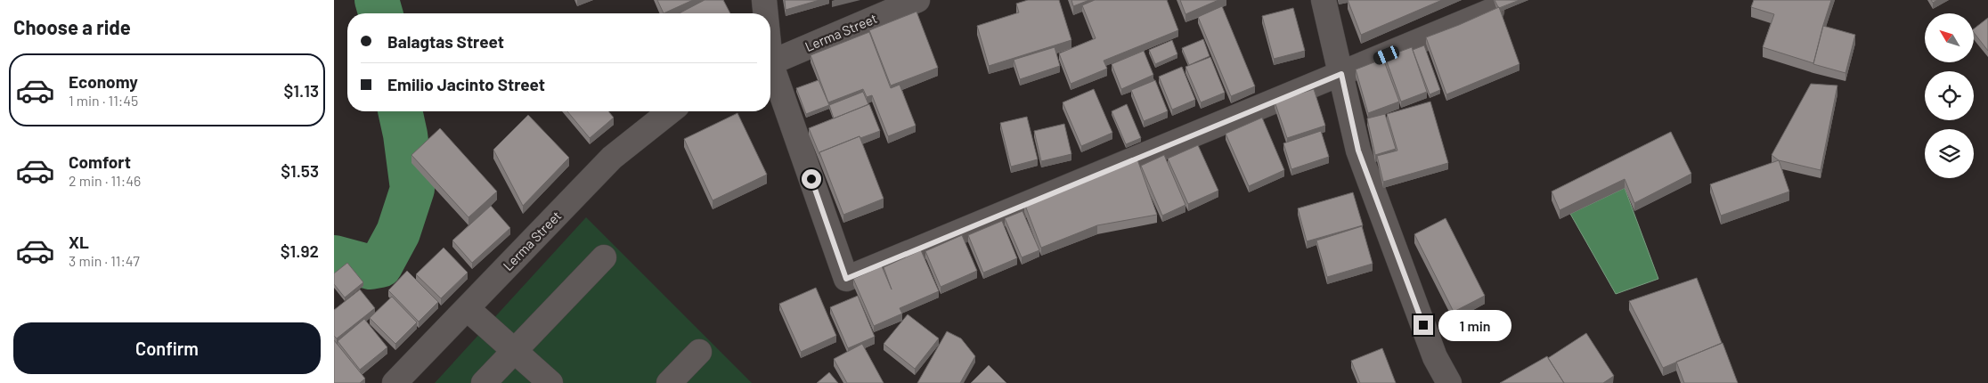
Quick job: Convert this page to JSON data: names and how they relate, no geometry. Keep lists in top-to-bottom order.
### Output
{
  "streets": {
    "street": ["Lerma Street"]
  },
  "north": "top left",
  "page": {
    "heading": "Choose a ride",
    "banner": ["Balagtas Street", "Emilio Jacinto Street"],
    "list": [
      {
        "name": "Economy",
        "note": "1 min · 11:45",
        "value": "$1.13"
      },
      {
        "name": "Comfort",
        "note": "2 min · 11:46",
        "value": "$1.53"
      },
      {
        "name": "XL",
        "note": "3 min · 11:47",
        "value": "$1.92"
      }
    ],
    "bubble": "1 min",
    "buttons": "Confirm"
  }
}
